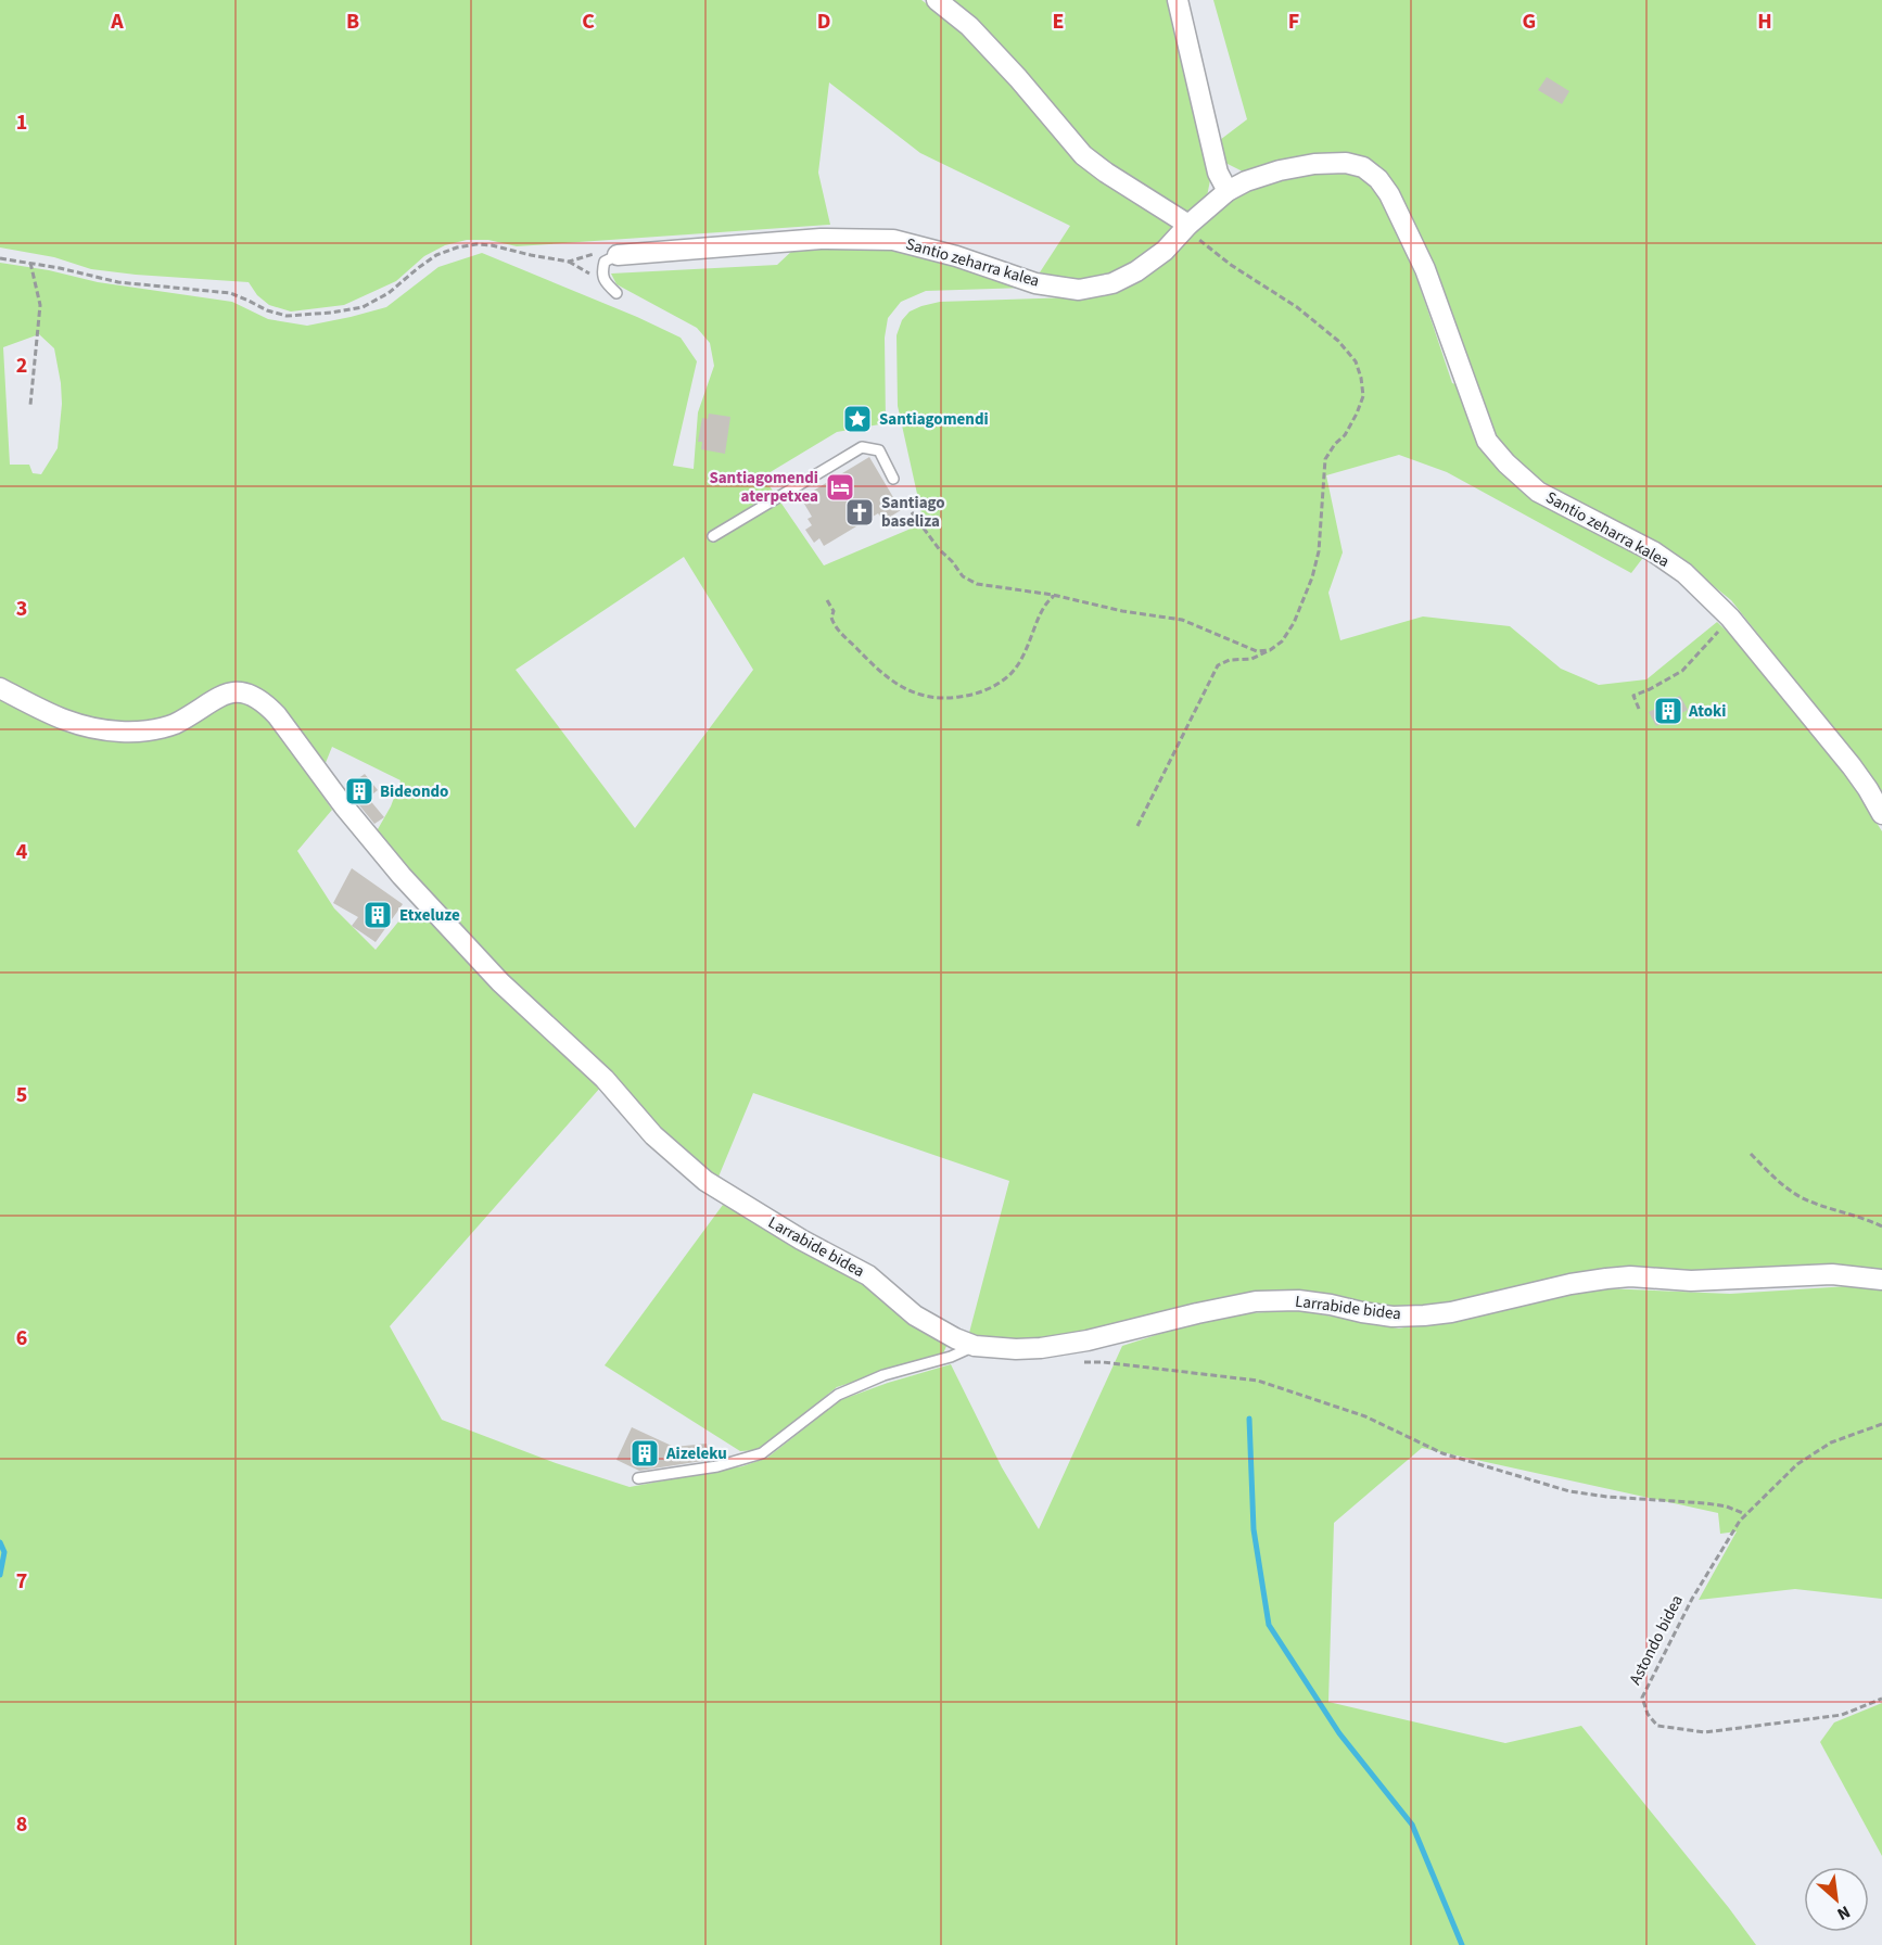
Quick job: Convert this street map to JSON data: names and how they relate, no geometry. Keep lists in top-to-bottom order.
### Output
{
  "streets": {
    "street": ["Santio zeharra kalea", "Larrabide bidea"],
    "path": ["Astondo bidea"]
  },
  "places": {
    "place": ["Santiagomendi"],
    "hotel": ["Santiagomendi aterpetxea"],
    "church": ["Santiago baseliza"],
    "building": [
      "Atoki",
      "Bideondo",
      "Etxeluze",
      "Aizeleku"
    ]
  },
  "north": "bottom right",
  "grid": {
    "columns": [
      "A",
      "B",
      "C",
      "D",
      "E",
      "F",
      "G",
      "H"
    ],
    "rows": [
      "1",
      "2",
      "3",
      "4",
      "5",
      "6",
      "7",
      "8"
    ]
  }
}
